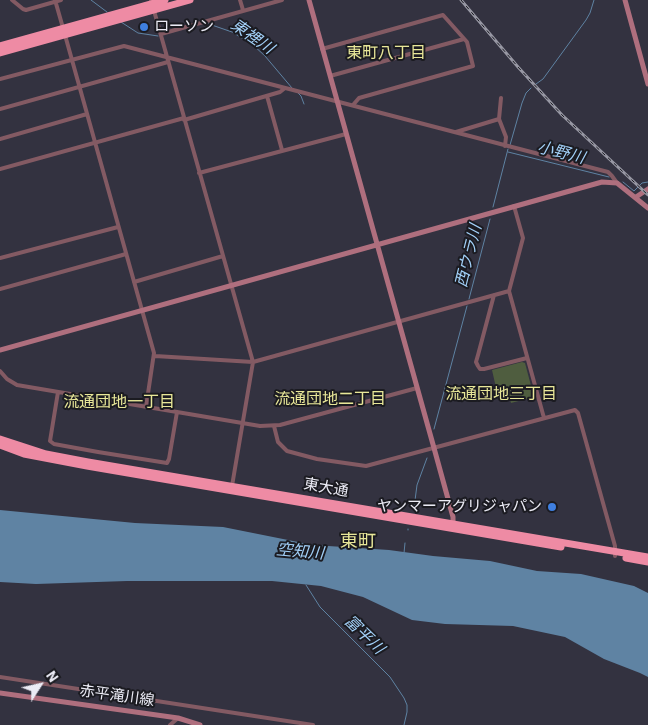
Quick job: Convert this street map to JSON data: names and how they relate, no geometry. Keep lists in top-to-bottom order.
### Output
{
  "streets": {
    "highway": ["東大通"],
    "street": ["赤平滝川線"]
  },
  "districts": [
    "東町八丁目",
    "流通団地三丁目",
    "流通団地二丁目",
    "流通団地一丁目",
    "東町"
  ],
  "water": [
    "東裡川",
    "小野川",
    "西ウラ川",
    "空知川",
    "富平川"
  ],
  "places": ["ローソン", "ヤンマーアグリジャパン"],
  "north": "top right"
}
